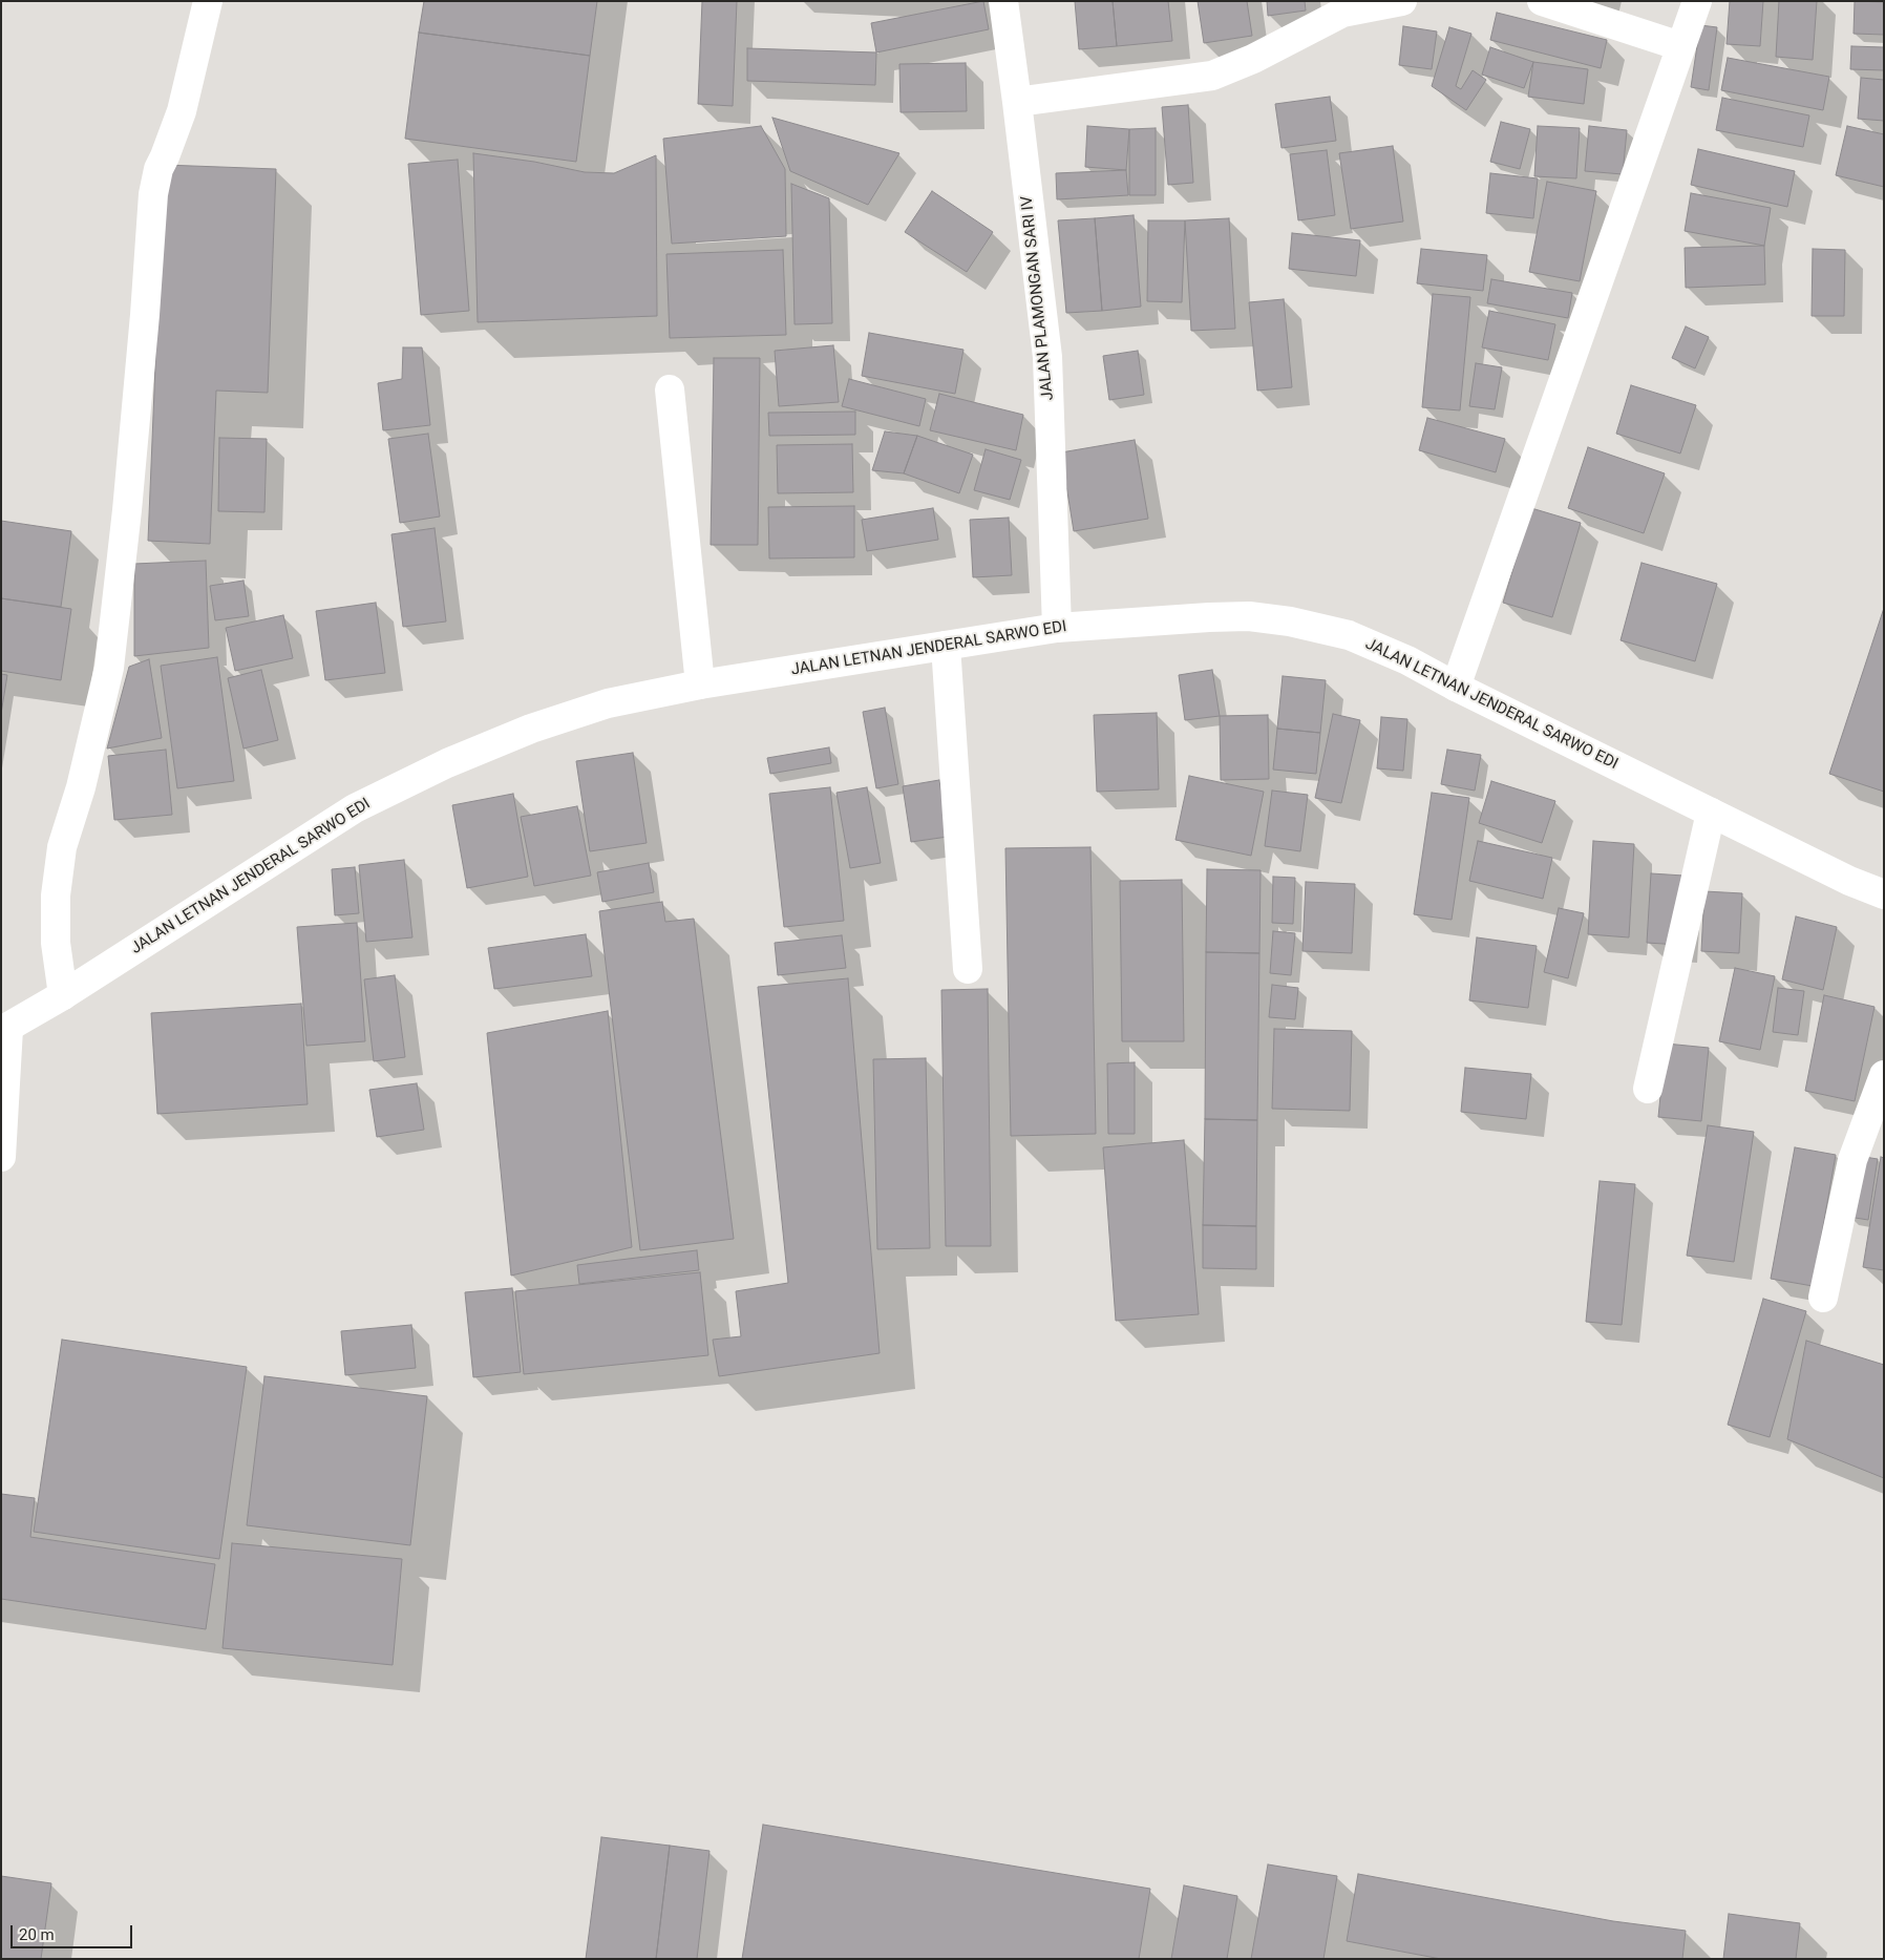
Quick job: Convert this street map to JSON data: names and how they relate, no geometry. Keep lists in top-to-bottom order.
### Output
{
  "streets": {
    "street": ["JALAN PLAMONGAN SARI IV", "JALAN LETNAN JENDERAL SARWO EDI"]
  },
  "crossings": [
    ["JALAN PLAMONGAN SARI IV", "JALAN LETNAN JENDERAL SARWO EDI"]
  ],
  "scale_bar": "20 m"
}
